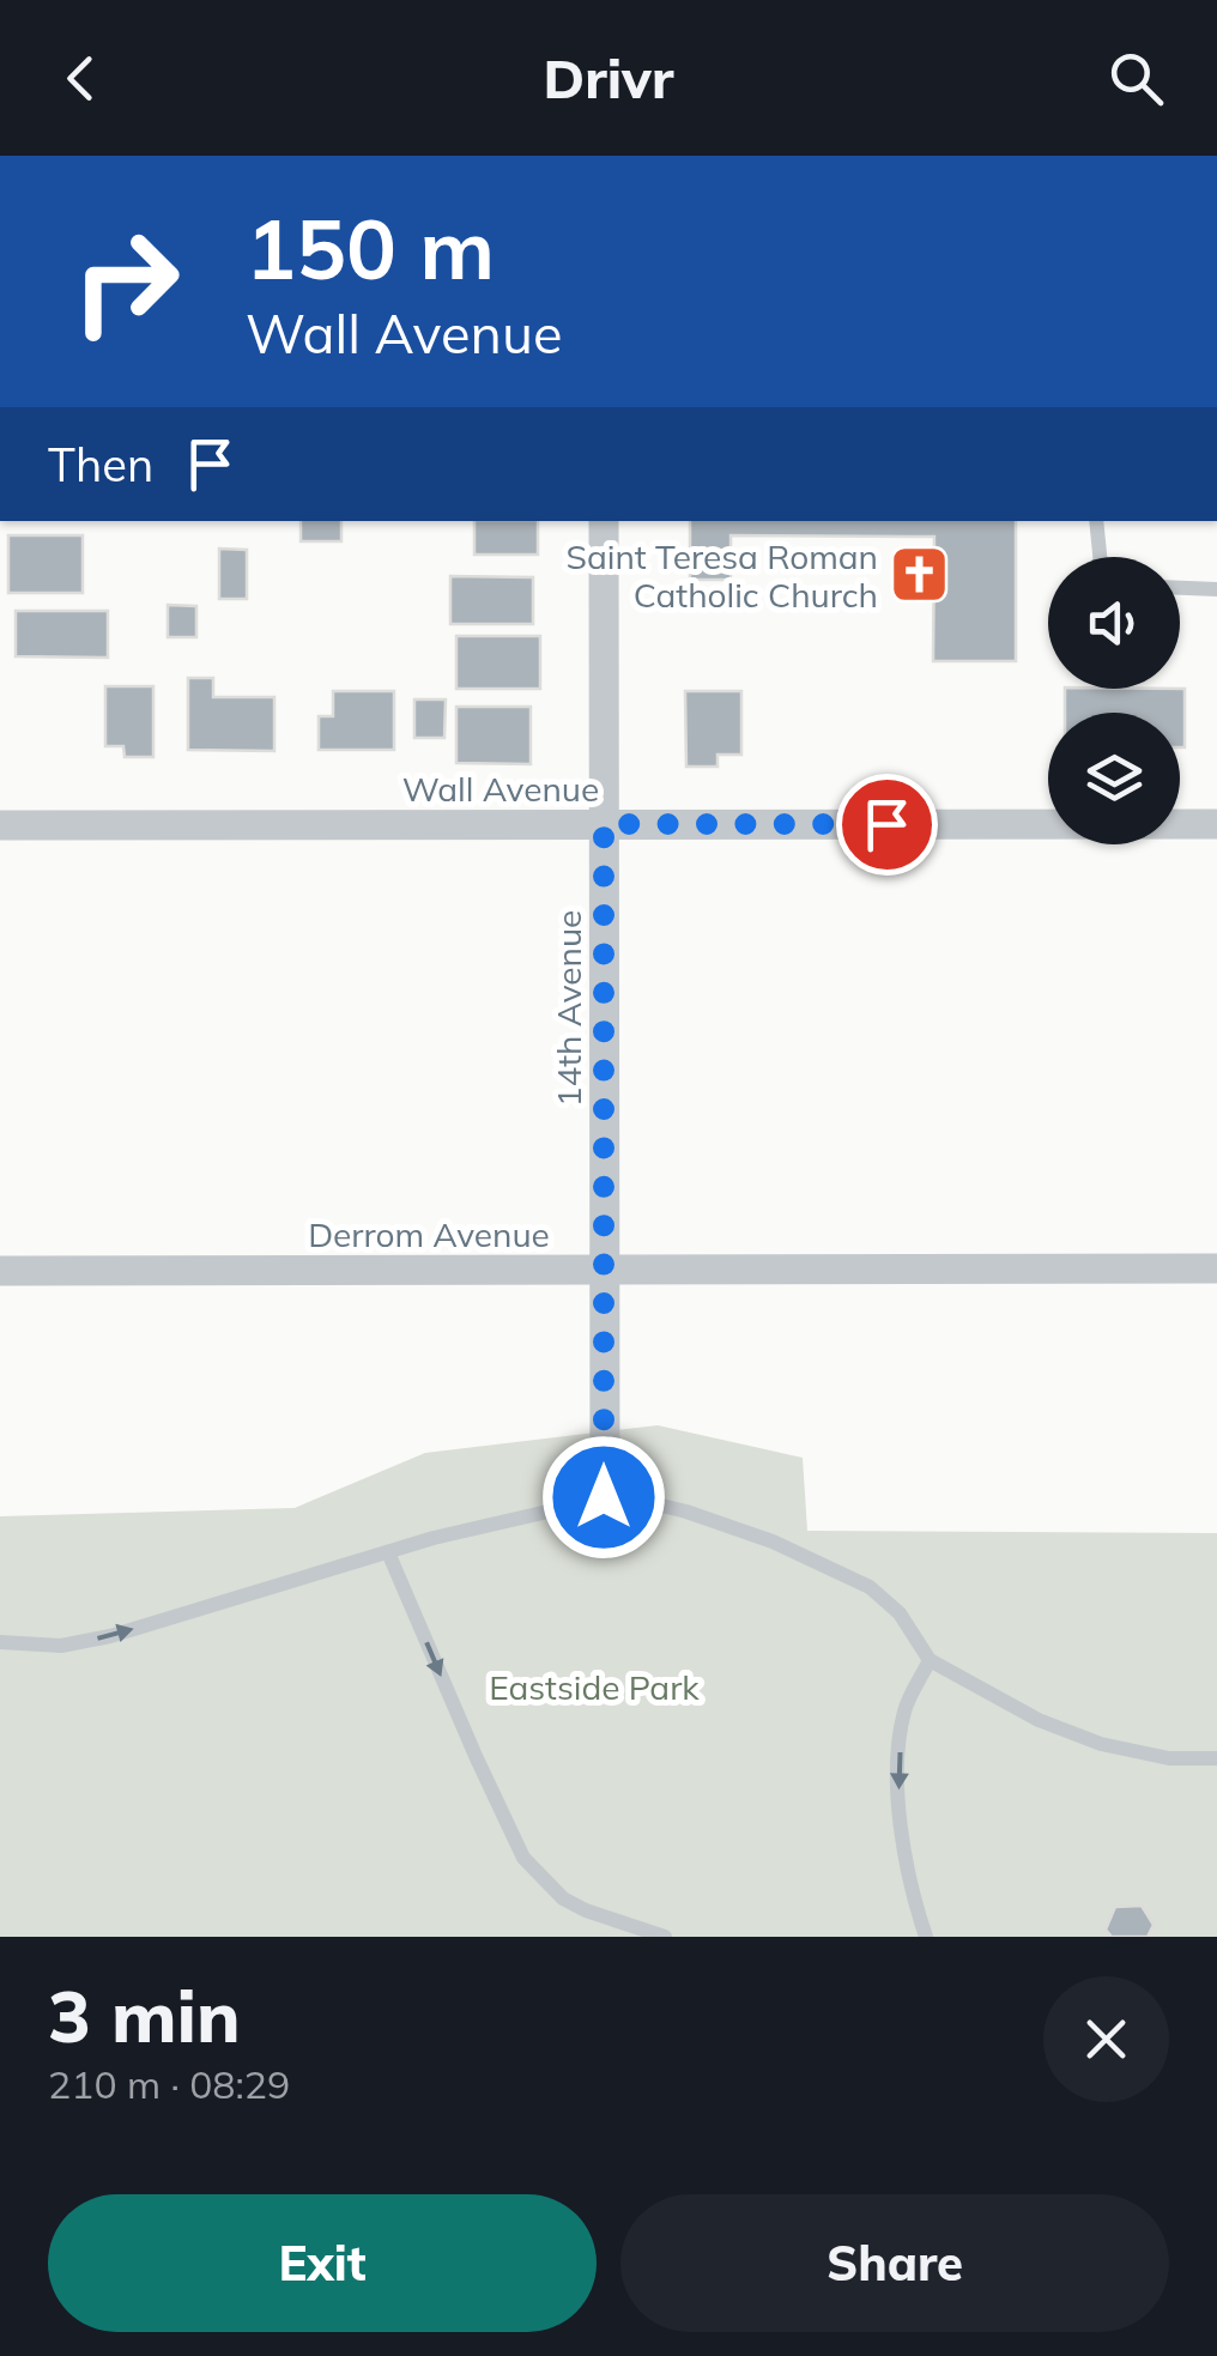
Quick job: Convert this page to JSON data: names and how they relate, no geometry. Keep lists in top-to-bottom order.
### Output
{
  "streets": {
    "street": ["Wall Avenue", "14th Avenue", "Derrom Avenue"]
  },
  "crossings": [
    ["Wall Avenue", "14th Avenue"],
    ["14th Avenue", "Derrom Avenue"]
  ],
  "parks": ["Eastside Park"],
  "places": {
    "church": ["Saint Teresa Roman Catholic Church"]
  },
  "page": {
    "header": "Drivr",
    "turn": ["150 m", "Wall Avenue"],
    "then": "Then",
    "heading": ["3 min", "210 m · 08:29"],
    "buttons": ["Exit", "Share"]
  }
}
